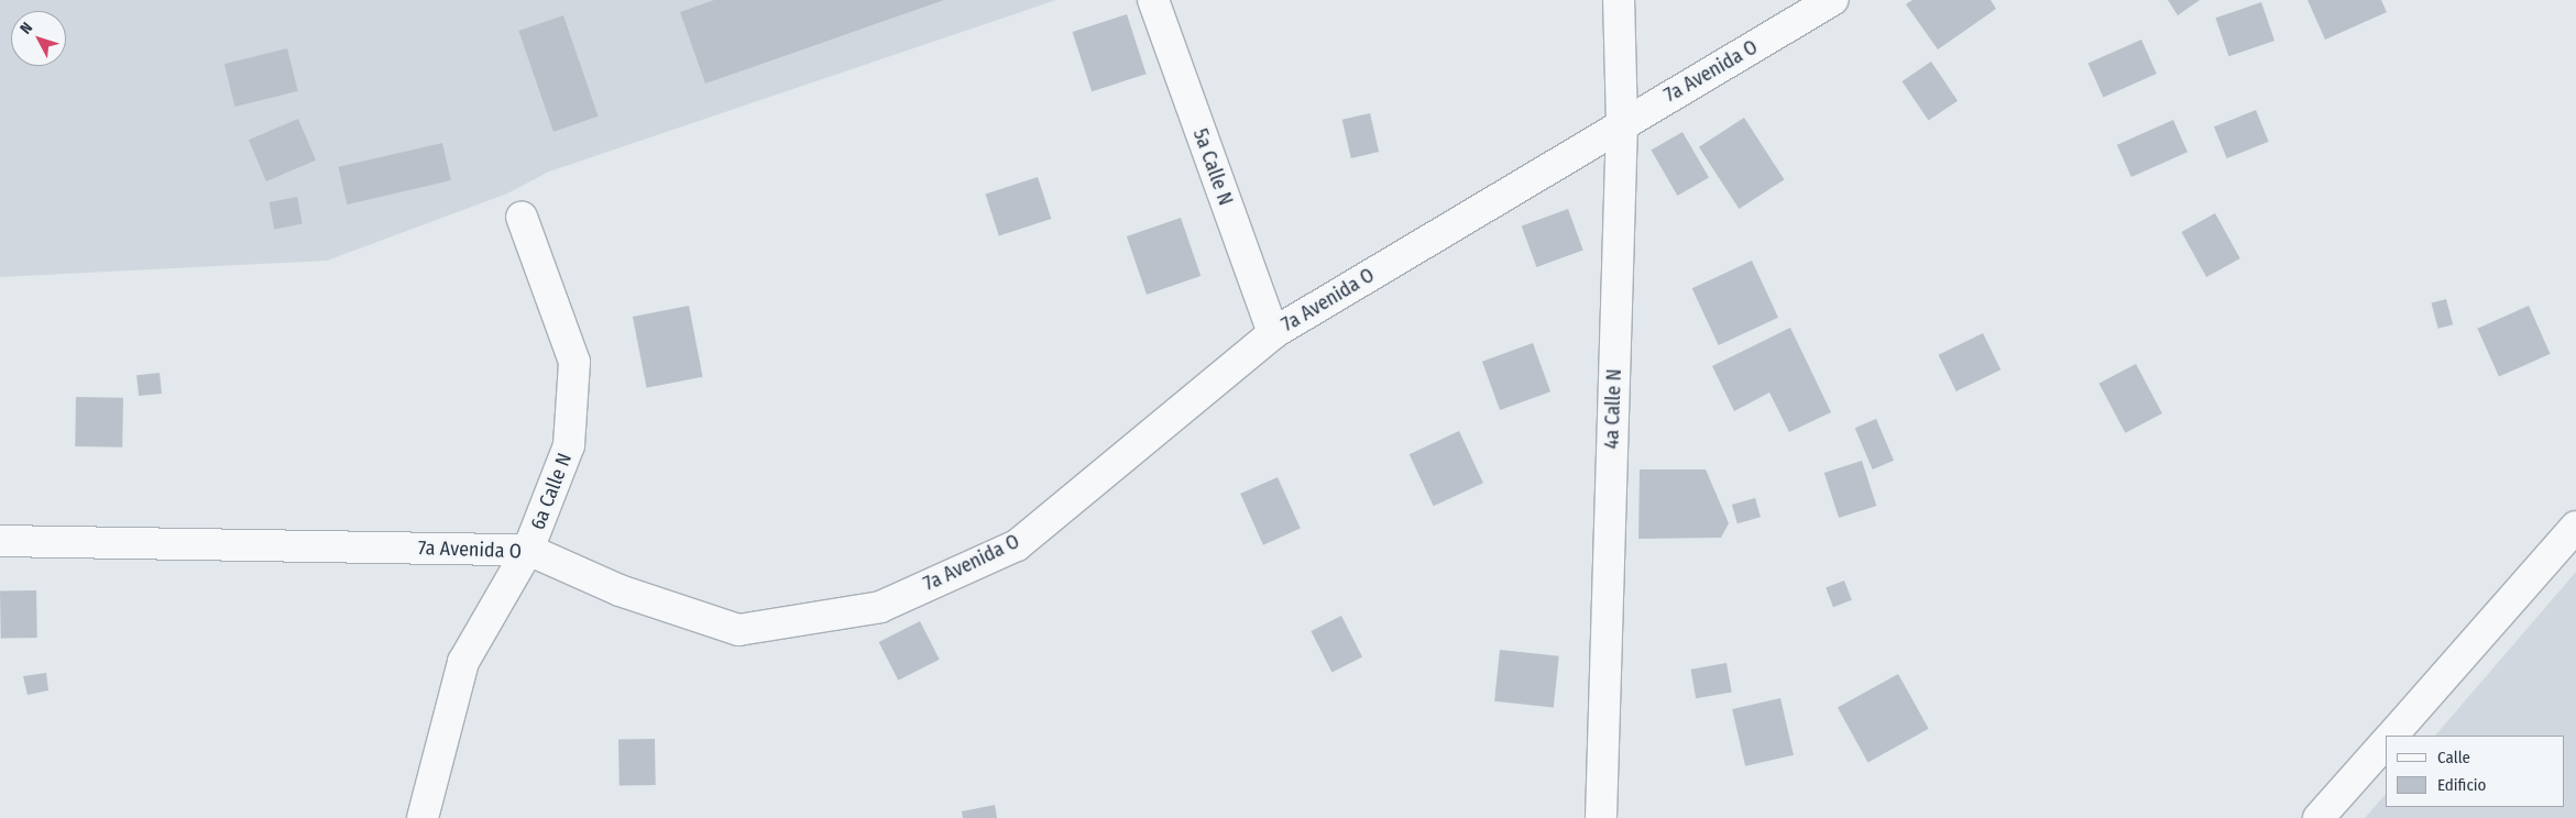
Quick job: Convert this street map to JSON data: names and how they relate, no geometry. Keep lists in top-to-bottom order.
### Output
{
  "streets": {
    "street": [
      "7a Avenida O",
      "5a Calle N",
      "4a Calle N",
      "6a Calle N"
    ]
  },
  "crossings": [
    ["7a Avenida O", "5a Calle N"],
    ["7a Avenida O", "4a Calle N"],
    ["7a Avenida O", "6a Calle N"]
  ],
  "legend": ["Calle", "Edificio"],
  "north": "top left"
}
